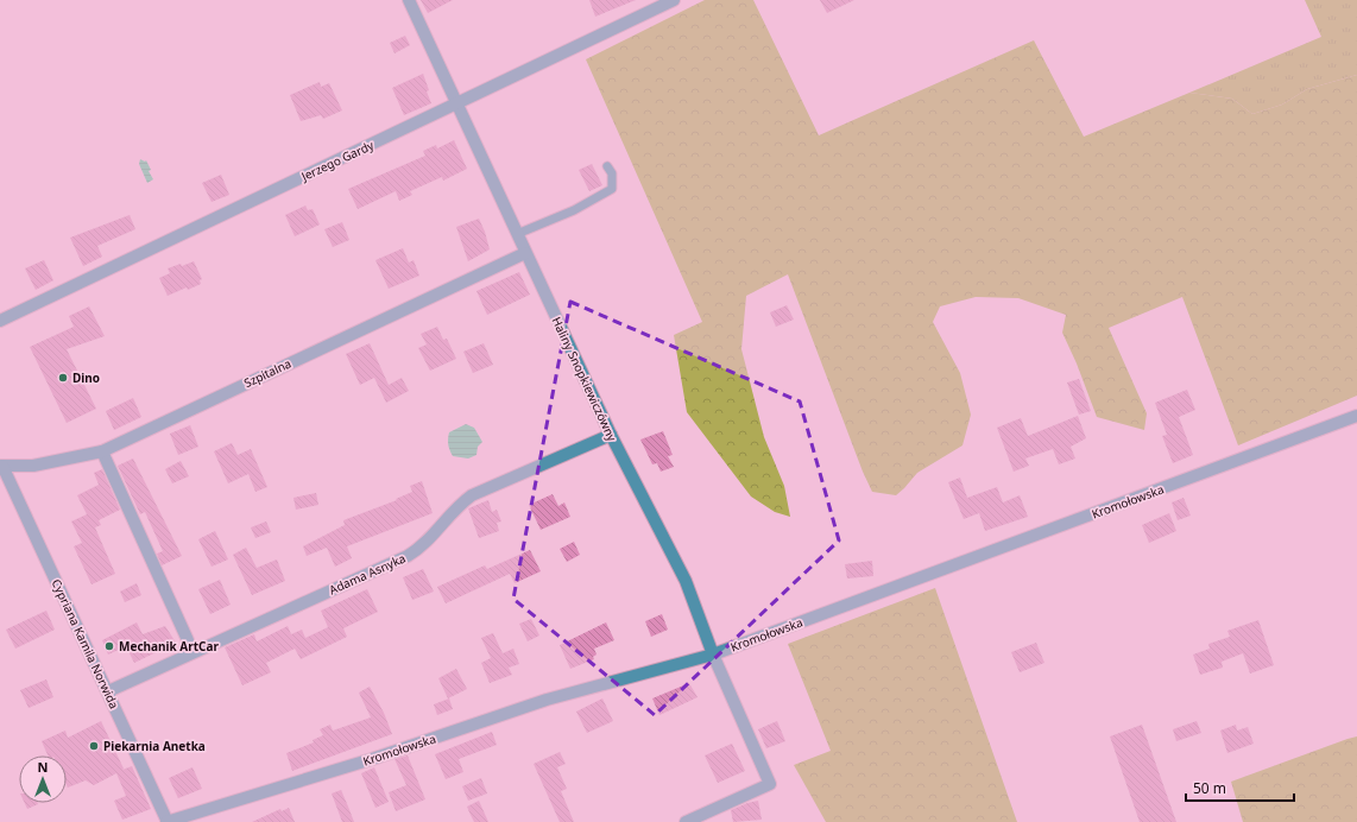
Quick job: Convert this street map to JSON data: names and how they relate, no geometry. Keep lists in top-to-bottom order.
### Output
{
  "streets": {
    "street": [
      "Jerzego Gardy",
      "Szpitalna",
      "Haliny Snopkiewiczówny",
      "Kromołowska",
      "Adama Asnyka",
      "Cypriana Kamila Norwida"
    ]
  },
  "crossings": [
    ["Jerzego Gardy", "Haliny Snopkiewiczówny"],
    ["Szpitalna", "Haliny Snopkiewiczówny"],
    ["Szpitalna", "Cypriana Kamila Norwida"],
    ["Haliny Snopkiewiczówny", "Kromołowska"],
    ["Haliny Snopkiewiczówny", "Adama Asnyka"],
    ["Kromołowska", "Cypriana Kamila Norwida"],
    ["Adama Asnyka", "Cypriana Kamila Norwida"]
  ],
  "places": ["Dino", "Mechanik ArtCar", "Piekarnia Anetka"],
  "scale_bar": "50 m",
  "north": "top"
}
